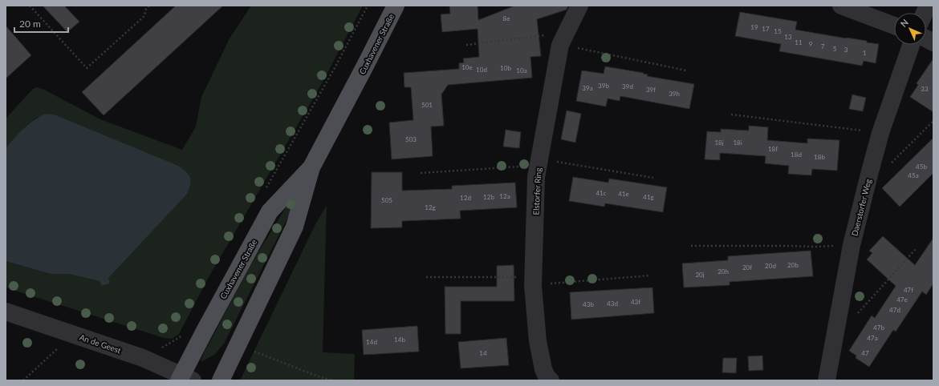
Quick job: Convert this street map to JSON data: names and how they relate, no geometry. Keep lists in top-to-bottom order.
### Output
{
  "streets": {
    "main road": ["Cuxhavener Straße"],
    "street": ["Elstorfer Ring", "Daerstorfer Weg", "An de Geest"]
  },
  "crossings": [
    ["Cuxhavener Straße", "An de Geest"]
  ],
  "house_numbers": [
    "8e",
    "19",
    "17",
    "15",
    "13",
    "11",
    "9",
    "7",
    "5",
    "3",
    "1",
    "10e",
    "10b",
    "10d",
    "10a",
    "39b",
    "39d",
    "39a",
    "33",
    "39f",
    "39h",
    "501",
    "503",
    "18j",
    "18i",
    "18f",
    "18d",
    "18b",
    "45b",
    "45a",
    "41c",
    "41e",
    "12a",
    "12b",
    "41g",
    "12d",
    "505",
    "12g",
    "20b",
    "20d",
    "20f",
    "20h",
    "20j",
    "47f",
    "47e",
    "43f",
    "43d",
    "43b",
    "47d",
    "47b",
    "47a",
    "14b",
    "14d",
    "14",
    "47"
  ],
  "scale_bar": "20 m",
  "north": "top left"
}
